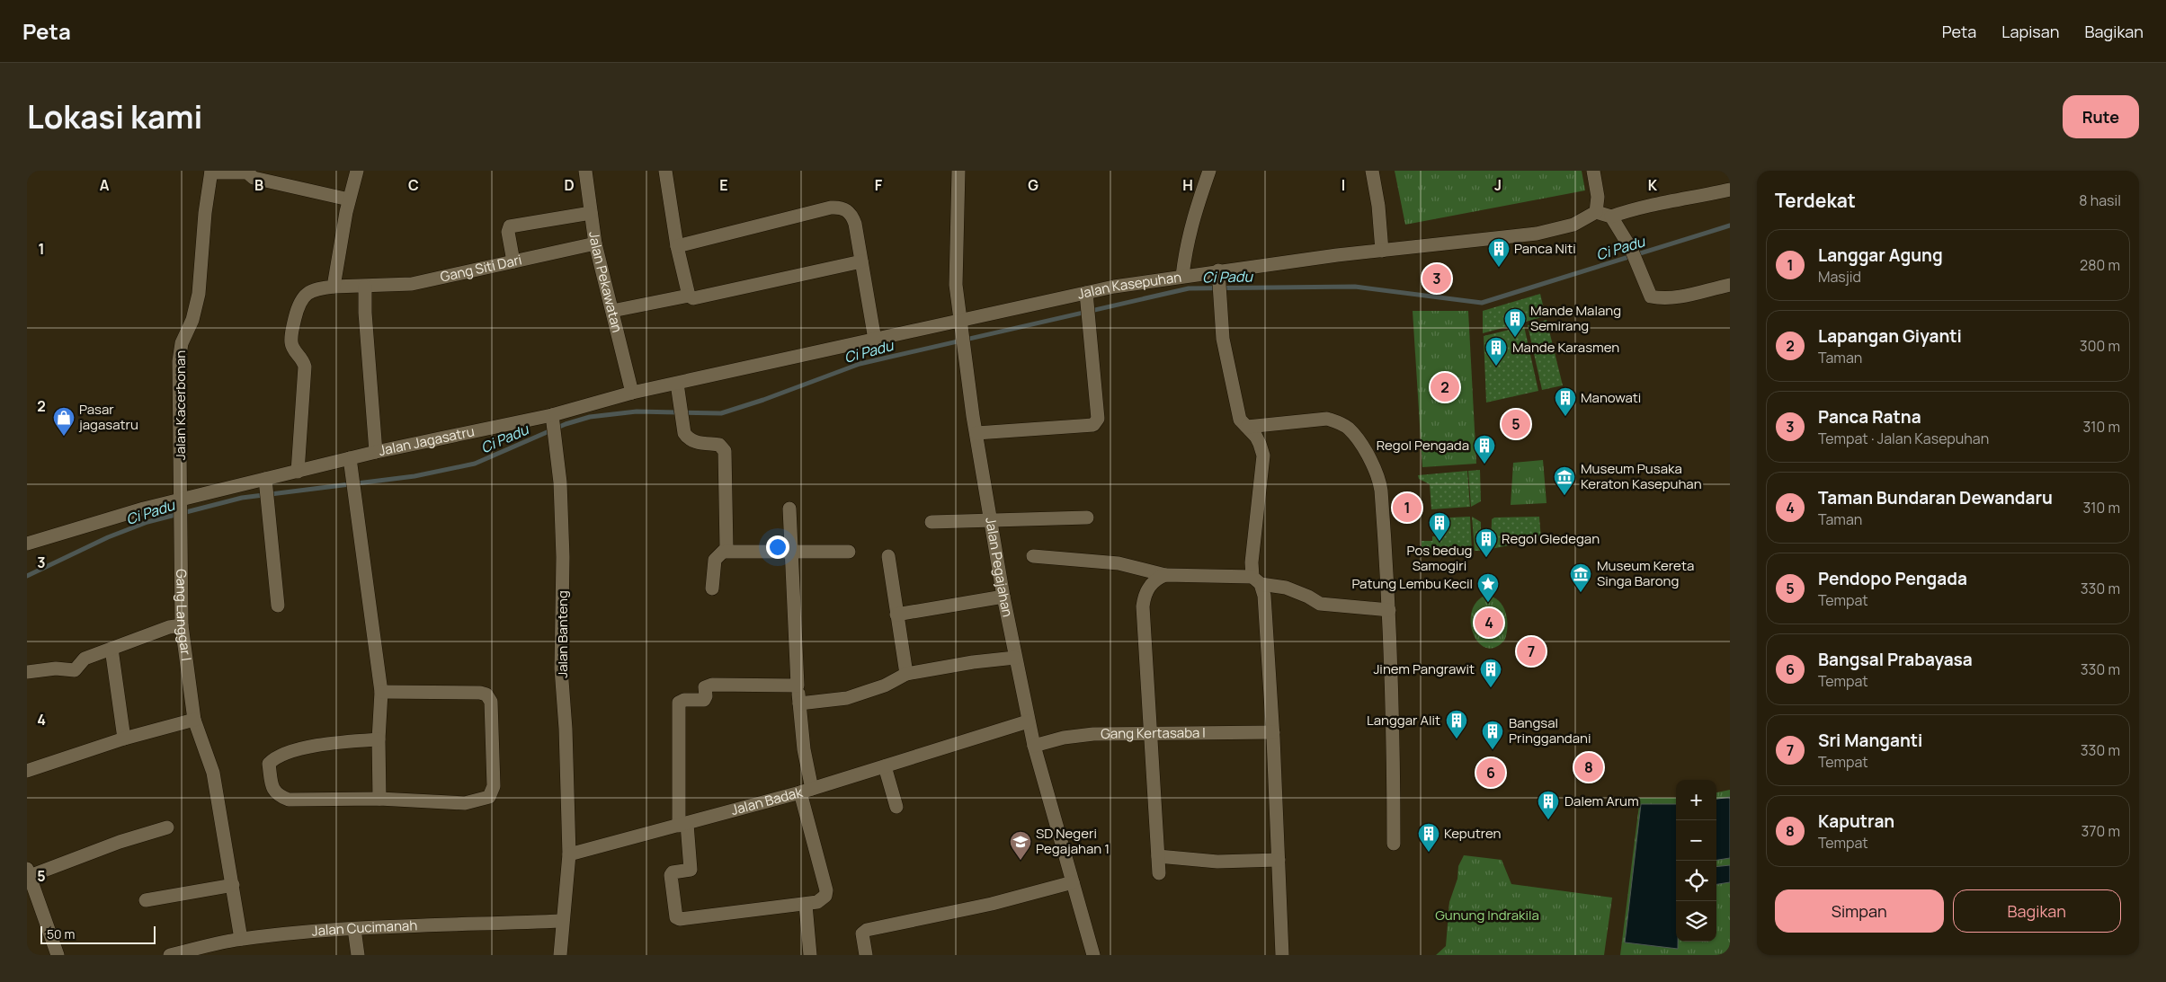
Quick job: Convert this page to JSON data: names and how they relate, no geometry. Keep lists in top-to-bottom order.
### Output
{
  "streets": {
    "street": [
      "Gang Siti Dari",
      "Jalan Pekawatan",
      "Jalan Kasepuhan",
      "Jalan Kacerbonan",
      "Jalan Jagasatru",
      "Jalan Pegajahan",
      "Gang Langgar I",
      "Jalan Banteng",
      "Gang Kertasaba I",
      "Jalan Badak",
      "Jalan Cucimanah"
    ]
  },
  "crossings": [
    ["Gang Siti Dari", "Jalan Pekawatan"],
    ["Gang Siti Dari", "Jalan Jagasatru"],
    ["Jalan Pekawatan", "Jalan Jagasatru"],
    ["Jalan Kasepuhan", "Jalan Jagasatru"],
    ["Jalan Kasepuhan", "Jalan Pegajahan"],
    ["Jalan Kacerbonan", "Jalan Jagasatru"],
    ["Jalan Kacerbonan", "Gang Langgar I"],
    ["Jalan Jagasatru", "Jalan Pegajahan"],
    ["Jalan Jagasatru", "Gang Langgar I"],
    ["Jalan Jagasatru", "Jalan Banteng"],
    ["Jalan Pegajahan", "Gang Kertasaba I"],
    ["Jalan Pegajahan", "Jalan Badak"],
    ["Gang Langgar I", "Jalan Cucimanah"],
    ["Jalan Banteng", "Jalan Badak"]
  ],
  "water": ["Ci Padu"],
  "parks": ["Gunung Indrakila"],
  "places": {
    "building": [
      "Panca Niti",
      "Mande Malang Semirang",
      "Mande Karasmen",
      "Manowati",
      "Regol Pengada",
      "Pos bedug Samogiri",
      "Regol Gledegan",
      "Jinem Pangrawit",
      "Langgar Alit",
      "Bangsal Pringgandani",
      "Dalem Arum",
      "Keputren"
    ],
    "shop": ["Pasar jagasatru"],
    "museum": ["Museum Pusaka Keraton Kasepuhan", "Museum Kereta Singa Barong"],
    "place": ["Patung Lembu Kecil"],
    "school or university": ["SD Negeri Pegajahan 1"]
  },
  "scale_bar": "50 m",
  "page": {
    "header": "Peta",
    "nav": ["Peta", "Lapisan", "Bagikan"],
    "title": "Lokasi kami",
    "buttons": [
      "Rute",
      ["Simpan", "Bagikan"]
    ],
    "heading": ["Terdekat", "8 hasil"],
    "list": [
      {
        "mark": "1",
        "name": "Langgar Agung",
        "note": "Masjid",
        "value": "280 m"
      },
      {
        "mark": "2",
        "name": "Lapangan Giyanti",
        "note": "Taman",
        "value": "300 m"
      },
      {
        "mark": "3",
        "name": "Panca Ratna",
        "note": "Tempat · Jalan Kasepuhan",
        "value": "310 m"
      },
      {
        "mark": "4",
        "name": "Taman Bundaran Dewandaru",
        "note": "Taman",
        "value": "310 m"
      },
      {
        "mark": "5",
        "name": "Pendopo Pengada",
        "note": "Tempat",
        "value": "330 m"
      },
      {
        "mark": "6",
        "name": "Bangsal Prabayasa",
        "note": "Tempat",
        "value": "330 m"
      },
      {
        "mark": "7",
        "name": "Sri Manganti",
        "note": "Tempat",
        "value": "330 m"
      },
      {
        "mark": "8",
        "name": "Kaputran",
        "note": "Tempat",
        "value": "370 m"
      }
    ],
    "pins": [
      "3",
      "2",
      "5",
      "1",
      "4",
      "7",
      "8",
      "6"
    ],
    "map_buttons": ["+", "−"],
    "scale": "50 m"
  },
  "grid": {
    "columns": [
      "A",
      "B",
      "C",
      "D",
      "E",
      "F",
      "G",
      "H",
      "I",
      "J",
      "K"
    ],
    "rows": [
      "1",
      "2",
      "3",
      "4",
      "5"
    ]
  }
}
